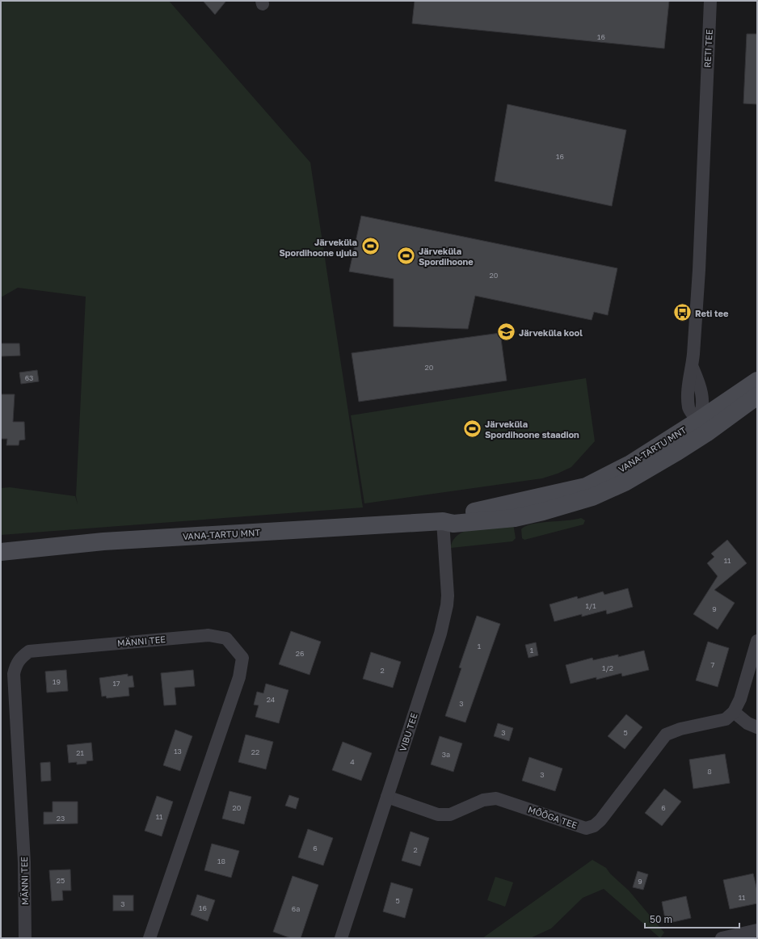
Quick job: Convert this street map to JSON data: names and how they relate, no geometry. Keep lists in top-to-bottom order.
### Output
{
  "streets": {
    "street": [
      "RETI TEE",
      "VANA-TARTU MNT",
      "MÄNNI TEE",
      "VIBU TEE",
      "MÕÕGA TEE"
    ]
  },
  "crossings": [
    ["RETI TEE", "VANA-TARTU MNT"],
    ["VANA-TARTU MNT", "VIBU TEE"],
    ["VIBU TEE", "MÕÕGA TEE"]
  ],
  "places": {
    "sports": ["Järveküla Spordihoone ujula", "Järveküla Spordihoone", "Järveküla Spordihoone staadion"],
    "bus stop": ["Reti tee"],
    "school or university": ["Järveküla kool"]
  },
  "house_numbers": [
    "16",
    "16",
    "20",
    "20",
    "63",
    "11",
    "1/1",
    "9",
    "1",
    "1",
    "26",
    "7",
    "1/2",
    "2",
    "19",
    "17",
    "24",
    "3",
    "3",
    "5",
    "13",
    "22",
    "21",
    "3a",
    "4",
    "8",
    "3",
    "20",
    "6",
    "11",
    "23",
    "6",
    "2",
    "18",
    "25",
    "9",
    "11",
    "5",
    "3",
    "16",
    "6a"
  ],
  "scale_bar": "50 m"
}
